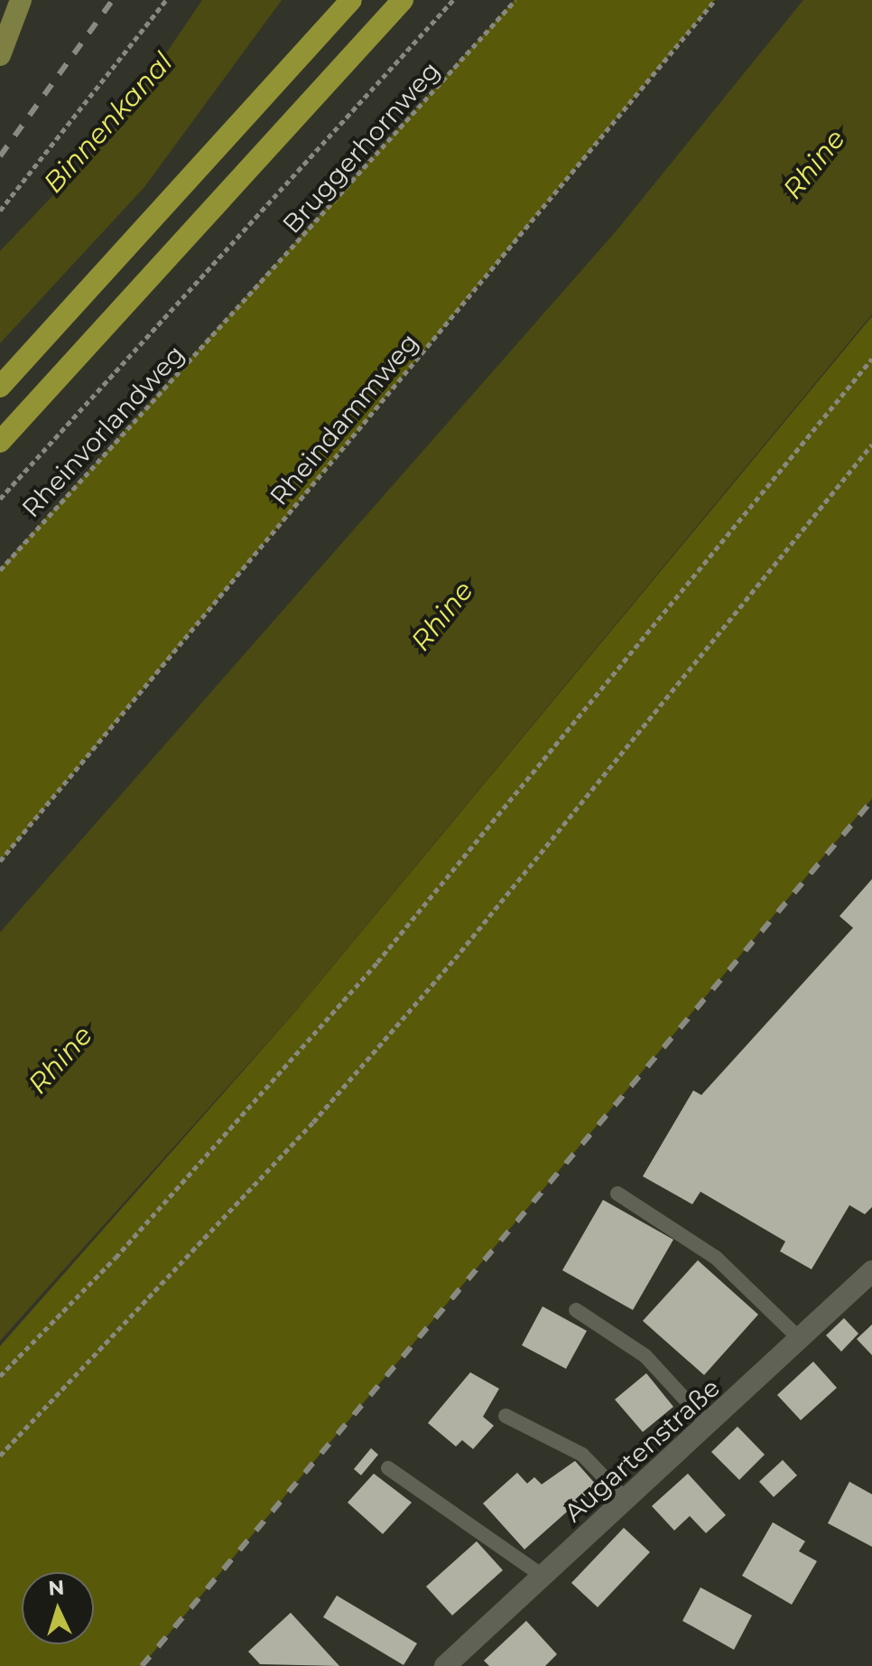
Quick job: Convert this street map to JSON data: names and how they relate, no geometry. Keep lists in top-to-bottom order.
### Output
{
  "streets": {
    "street": ["Augartenstraße"],
    "path": ["Bruggerhornweg", "Rheindammweg", "Rheinvorlandweg"]
  },
  "crossings": [
    ["Bruggerhornweg", "Rheinvorlandweg"]
  ],
  "water": ["Binnenkanal", "Rhine"],
  "north": "top"
}
